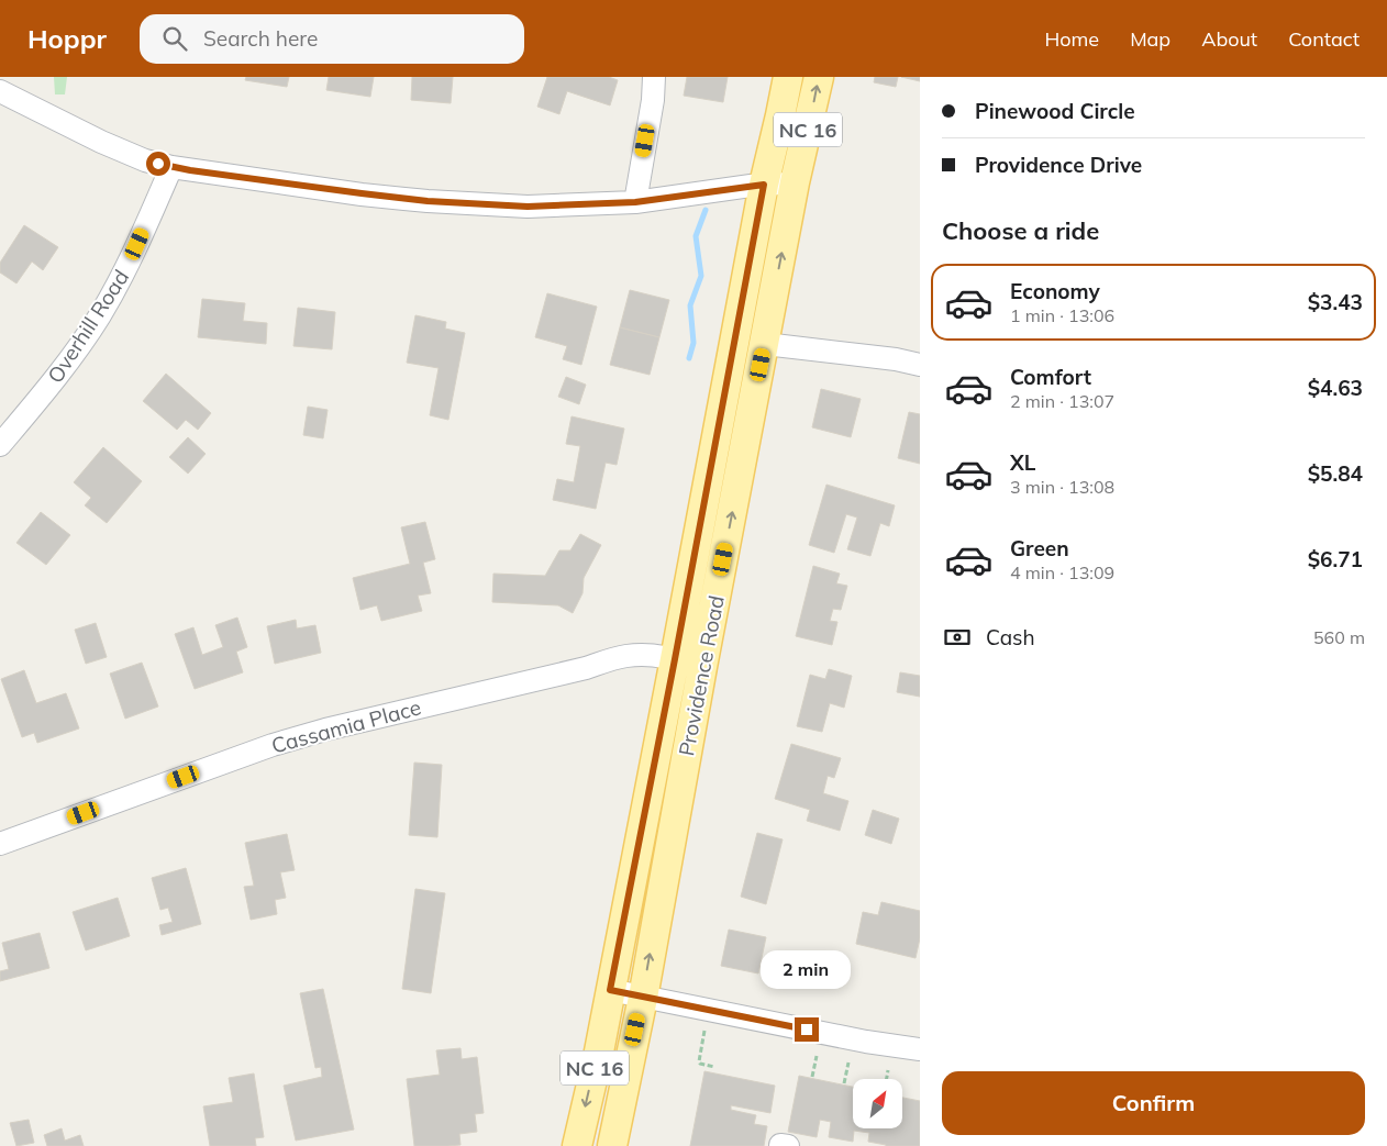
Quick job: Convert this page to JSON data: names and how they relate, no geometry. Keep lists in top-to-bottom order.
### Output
{
  "streets": {
    "main road": ["NC 16", "Providence Road"],
    "street": ["Overhill Road", "Cassamia Place"]
  },
  "crossings": [
    ["Providence Road", "Cassamia Place"]
  ],
  "north": "top right",
  "page": {
    "header": "Hoppr",
    "search": "Search here",
    "nav": [
      "Home",
      "Map",
      "About",
      "Contact"
    ],
    "banner": ["Pinewood Circle", "Providence Drive"],
    "heading": "Choose a ride",
    "list": [
      {
        "name": "Economy",
        "note": "1 min · 13:06",
        "value": "$3.43"
      },
      {
        "name": "Comfort",
        "note": "2 min · 13:07",
        "value": "$4.63"
      },
      {
        "name": "XL",
        "note": "3 min · 13:08",
        "value": "$5.84"
      },
      {
        "name": "Green",
        "note": "4 min · 13:09",
        "value": "$6.71"
      }
    ],
    "pay": ["Cash", "560 m"],
    "bubble": "2 min",
    "buttons": "Confirm"
  }
}
